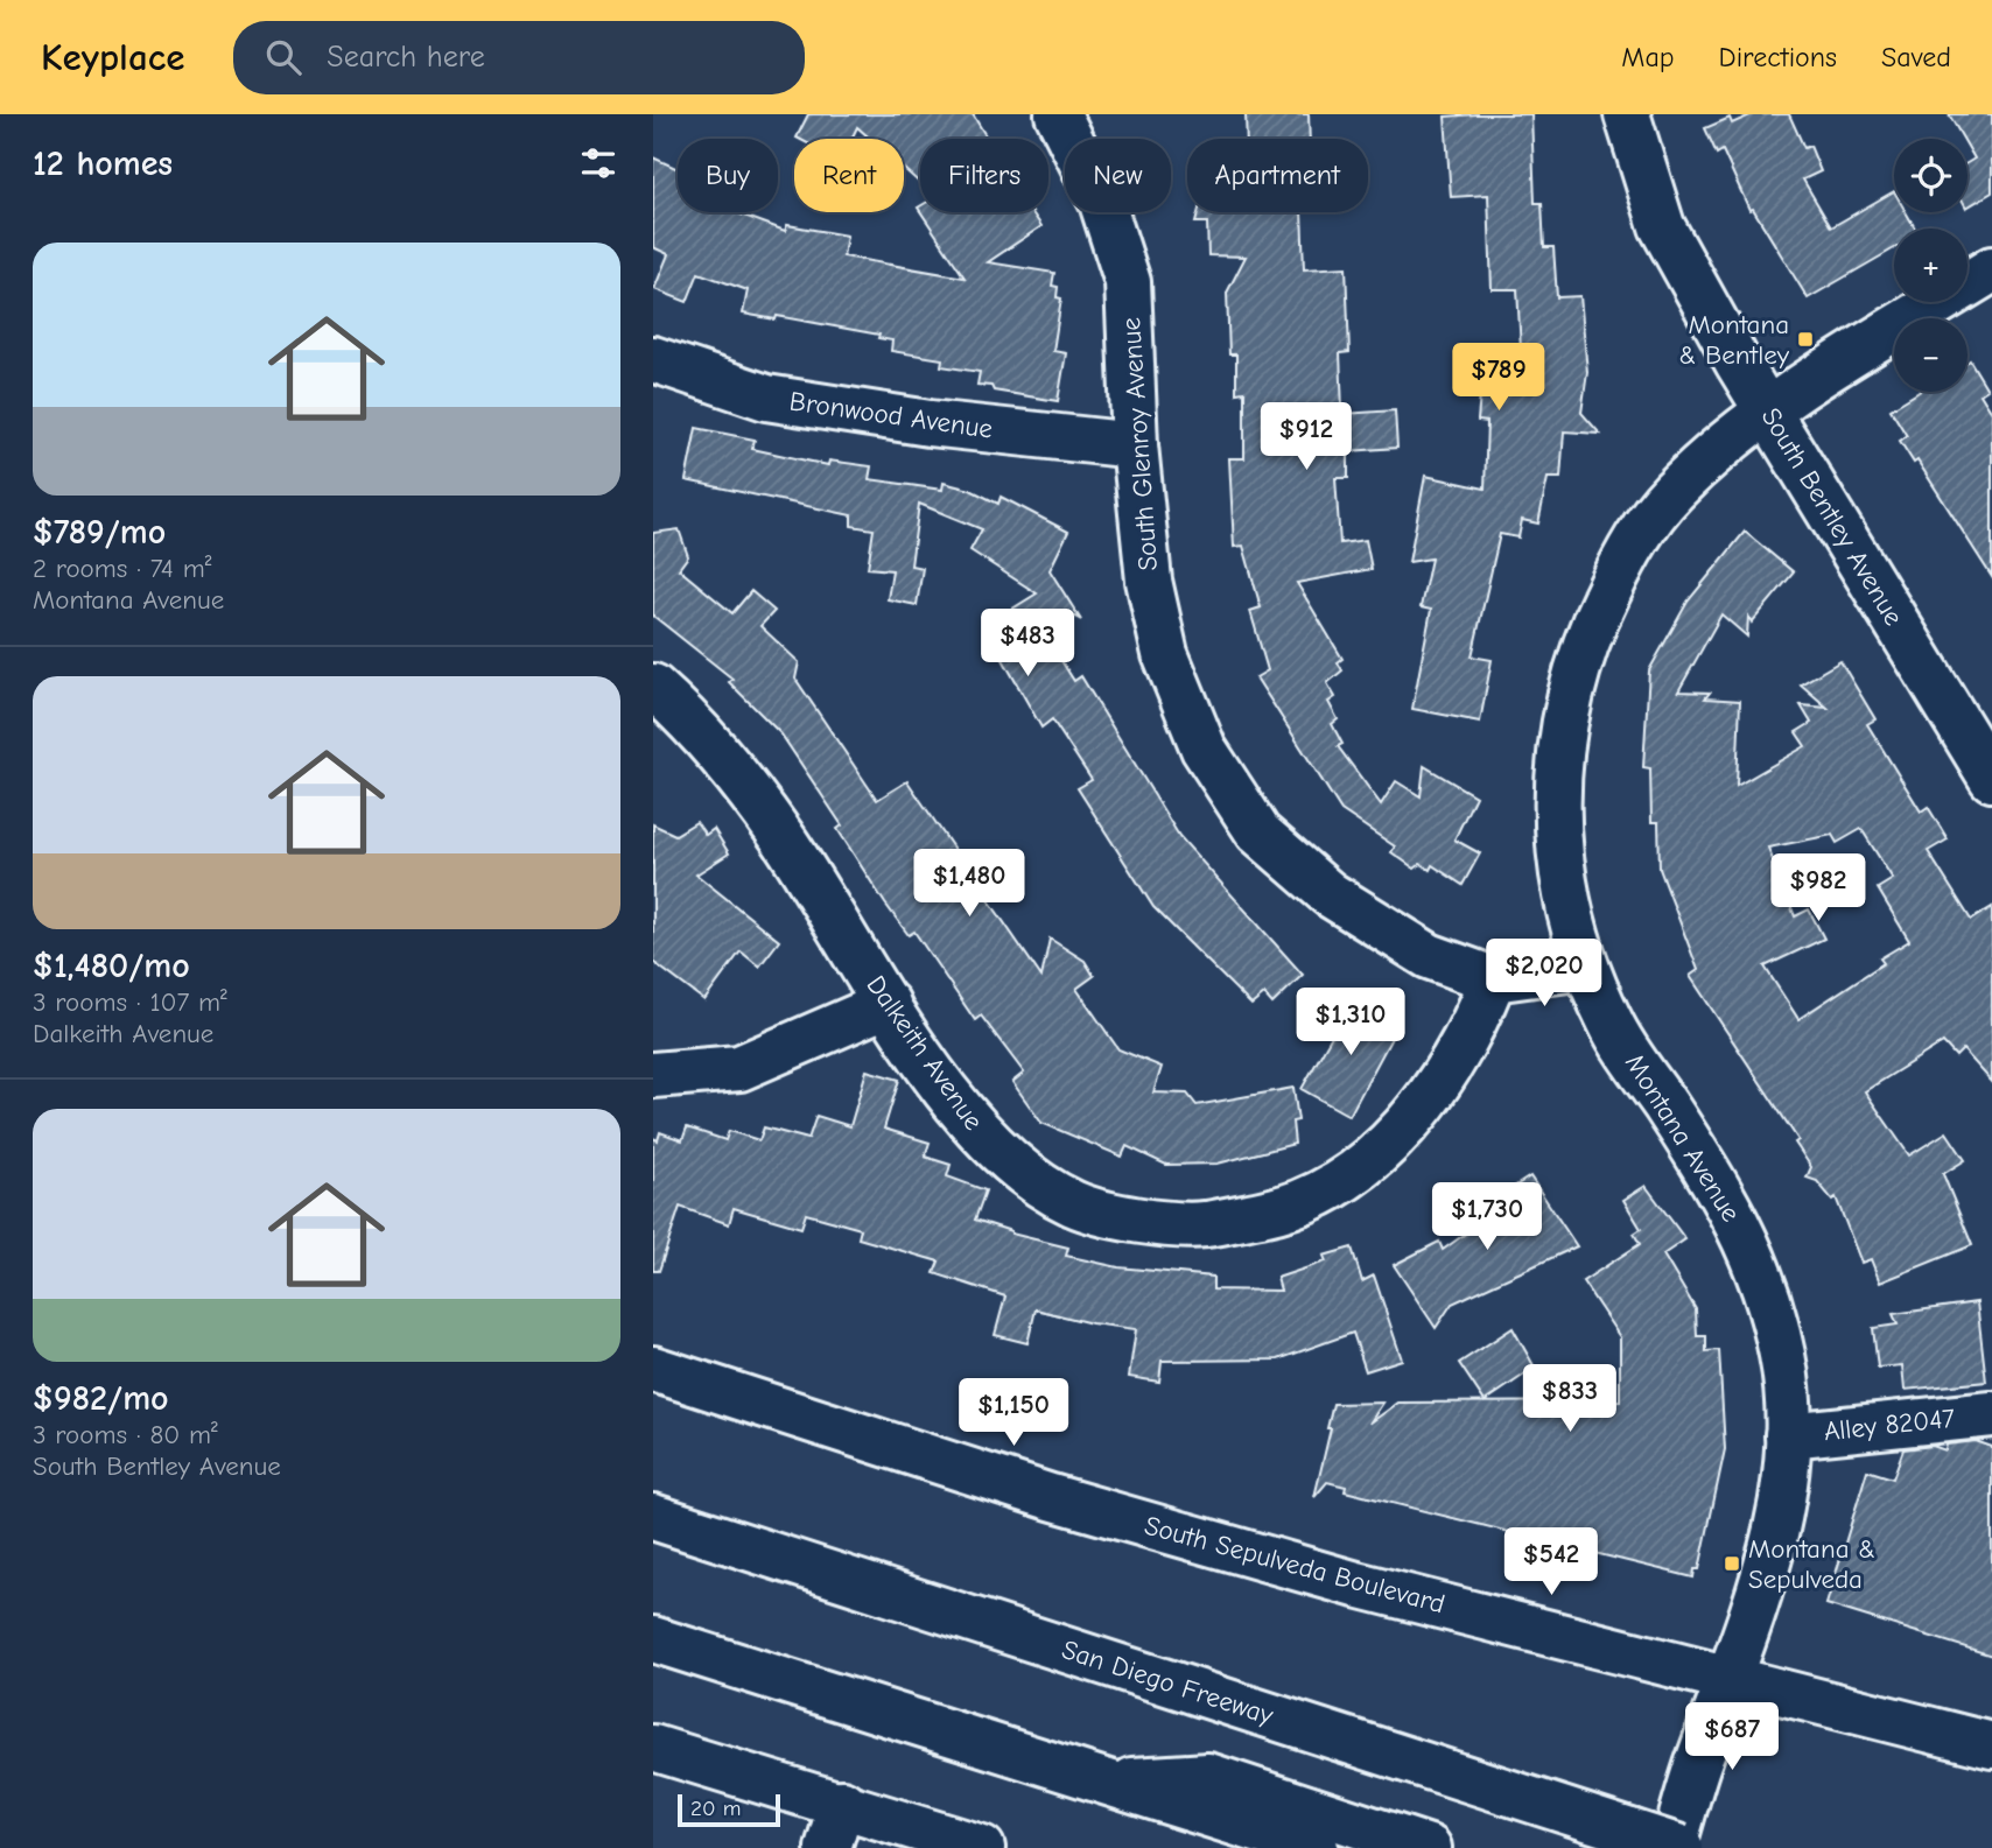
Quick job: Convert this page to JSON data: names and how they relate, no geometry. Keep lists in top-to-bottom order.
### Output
{
  "streets": {
    "main road": [
      "Bronwood Avenue",
      "South Glenroy Avenue",
      "South Bentley Avenue",
      "Dalkeith Avenue",
      "Montana Avenue",
      "Alley 82047",
      "South Sepulveda Boulevard",
      "San Diego Freeway"
    ]
  },
  "crossings": [
    ["Bronwood Avenue", "South Glenroy Avenue"],
    ["South Glenroy Avenue", "Dalkeith Avenue"],
    ["South Glenroy Avenue", "Montana Avenue"],
    ["South Bentley Avenue", "Montana Avenue"],
    ["Montana Avenue", "Alley 82047"],
    ["Montana Avenue", "South Sepulveda Boulevard"]
  ],
  "places": {
    "transit": ["Montana & Bentley", "Montana & Sepulveda"]
  },
  "scale_bar": "20 m",
  "page": {
    "header": "Keyplace",
    "search": "Search here",
    "nav": ["Map", "Directions", "Saved"],
    "heading": "12 homes",
    "map_buttons": ["+", "−"],
    "chip": [
      "Buy",
      "Rent",
      "Filters",
      "New",
      "Apartment"
    ],
    "list": [
      {
        "name": "$789/mo",
        "note": "2 rooms · 74 m² · Montana Avenue"
      },
      {
        "name": "$1,480/mo",
        "note": "3 rooms · 107 m² · Dalkeith Avenue"
      },
      {
        "name": "$982/mo",
        "note": "3 rooms · 80 m² · South Bentley Avenue"
      }
    ],
    "price": [
      "$789",
      "$912",
      "$483",
      "$1,480",
      "$982",
      "$2,020",
      "$1,310",
      "$1,730",
      "$833",
      "$1,150",
      "$542",
      "$687"
    ],
    "scale": "20 m"
  }
}
